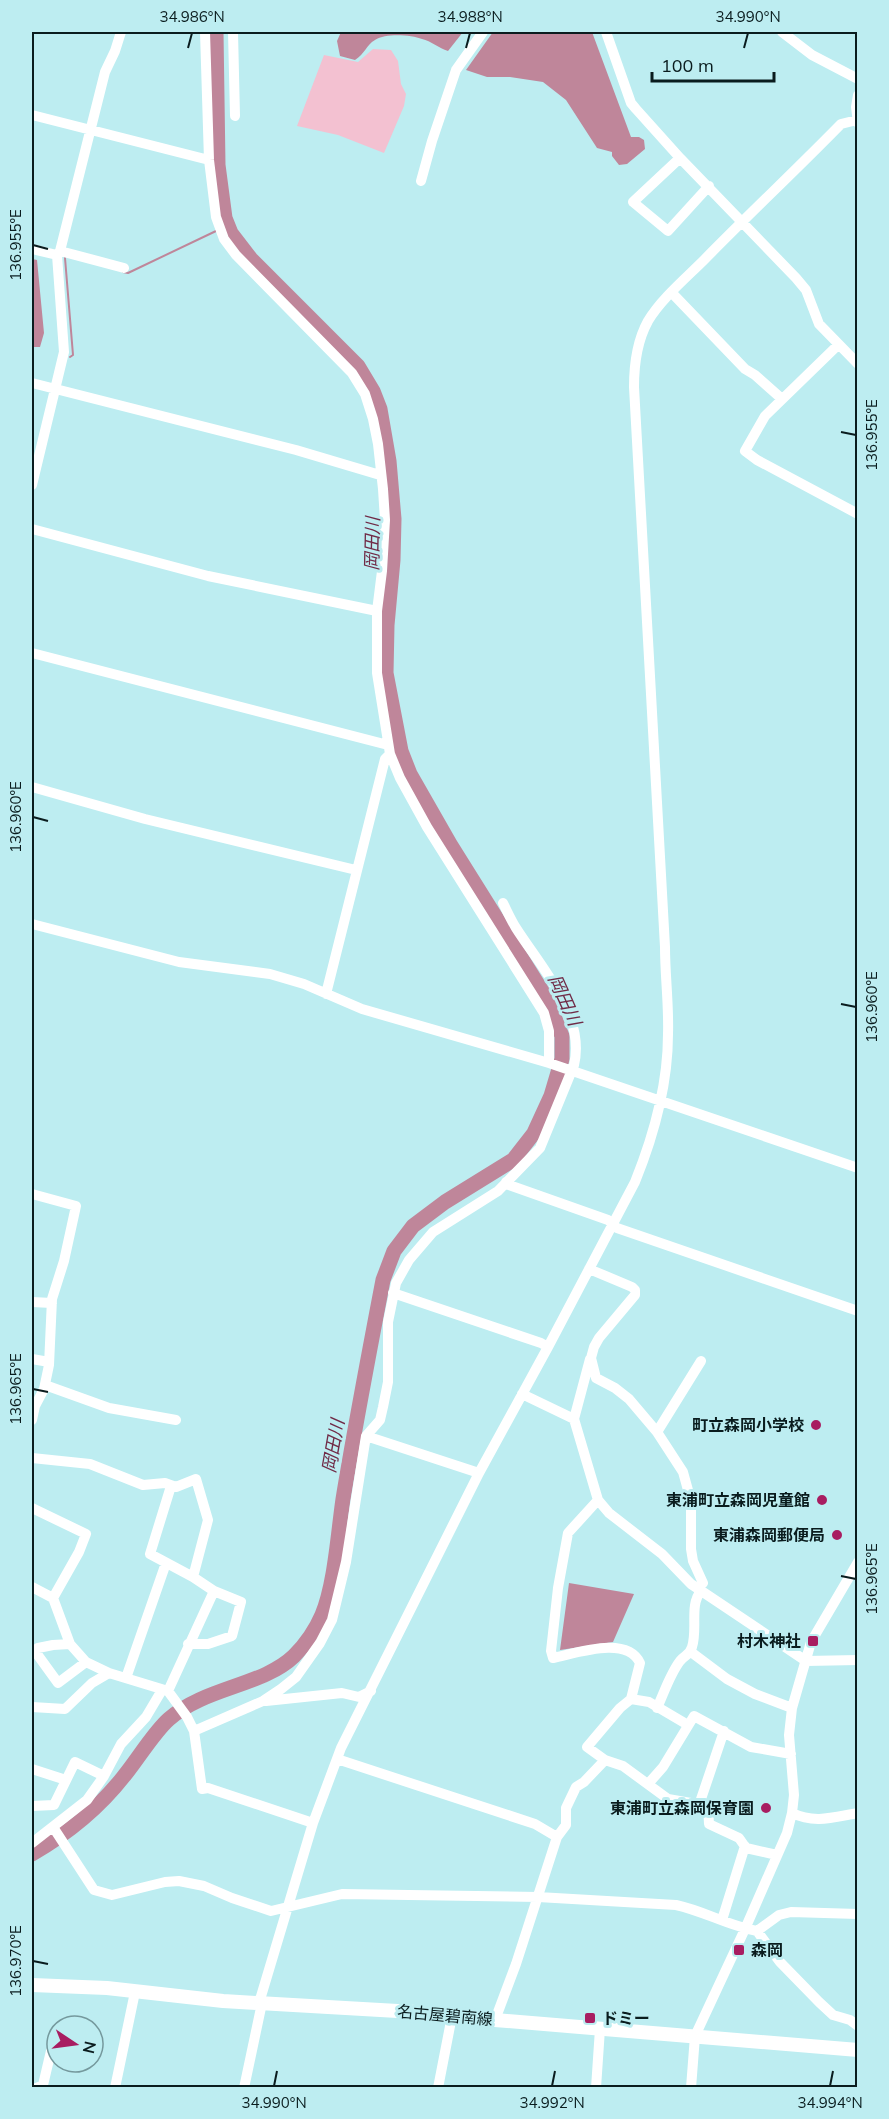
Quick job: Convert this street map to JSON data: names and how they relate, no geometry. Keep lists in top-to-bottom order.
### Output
{
  "streets": {
    "main road": ["名古屋碧南線"]
  },
  "water": ["岡田川"],
  "places": {
    "other": [
      "町立森岡小学校",
      "東浦町立森岡児童館",
      "東浦森岡郵便局",
      "東浦町立森岡保育園"
    ],
    "transit": ["村木神社", "森岡", "ドミー"]
  },
  "scale_bar": "100 m",
  "north": "right",
  "coordinates": [
    "34.986°N",
    "34.988°N",
    "34.990°N",
    "136.955°E",
    "136.960°E",
    "136.965°E",
    "136.970°E",
    "34.992°N",
    "34.994°N"
  ]
}
